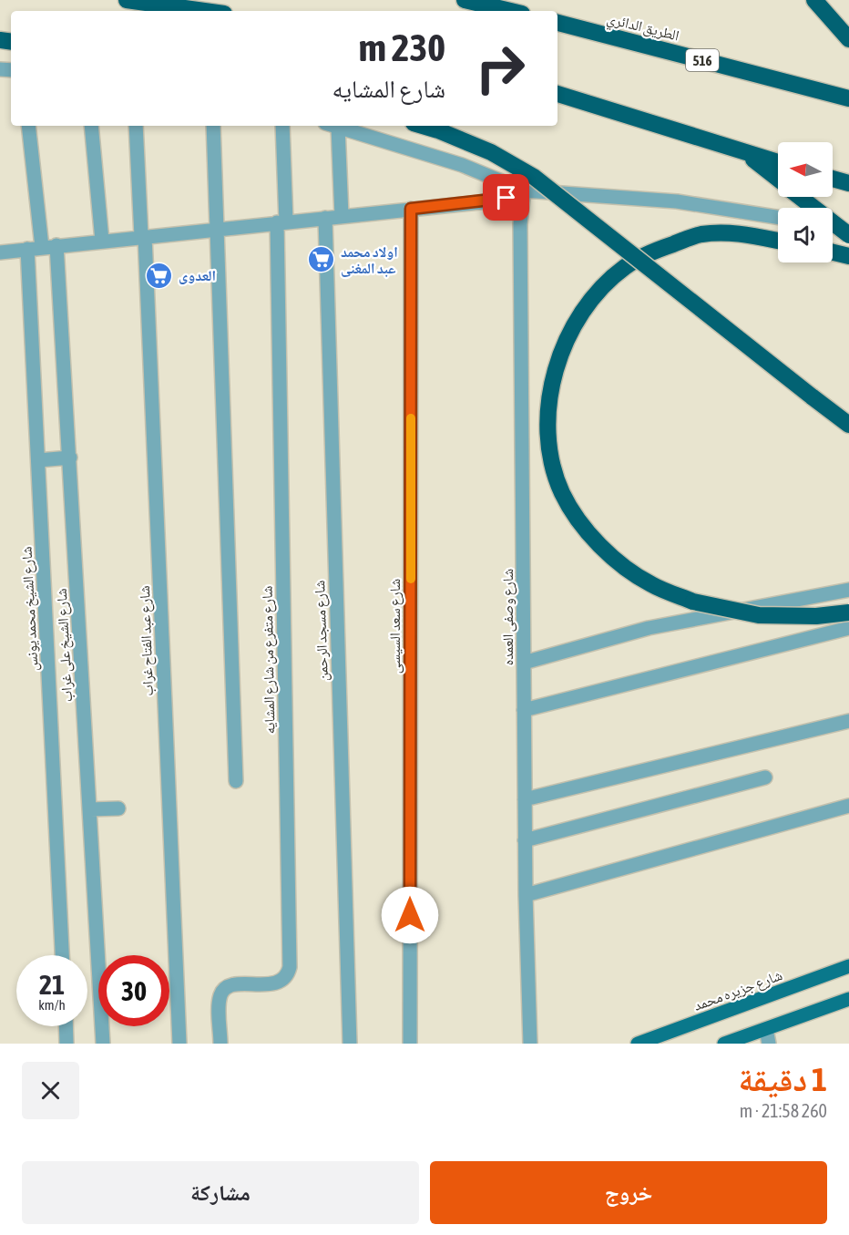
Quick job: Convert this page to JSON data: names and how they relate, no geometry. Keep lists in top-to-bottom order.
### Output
{
  "streets": {
    "highway": ["الطريق الدائري", "516"],
    "main road": ["شارع جزيره محمد"],
    "street": [
      "شارع الشيخ محمد يونس",
      "شارع وصفى العمده",
      "شارع سعد السيسى",
      "شارع مسجد الرحمن",
      "شارع عبد الفتاح غراب",
      "شارع الشيخ على غراب",
      "شارع متفرع من شارع المشايه"
    ]
  },
  "places": {
    "supermarket": ["اولاد محمد عبد المغنى", "العدوى"]
  },
  "north": "left",
  "page": {
    "turn": ["230 m", "شارع المشايه"],
    "speed": "21 km/h",
    "limit": "30",
    "heading": ["1 دقيقة", "260 m · 21:58"],
    "buttons": ["خروج", "مشاركة"]
  }
}
